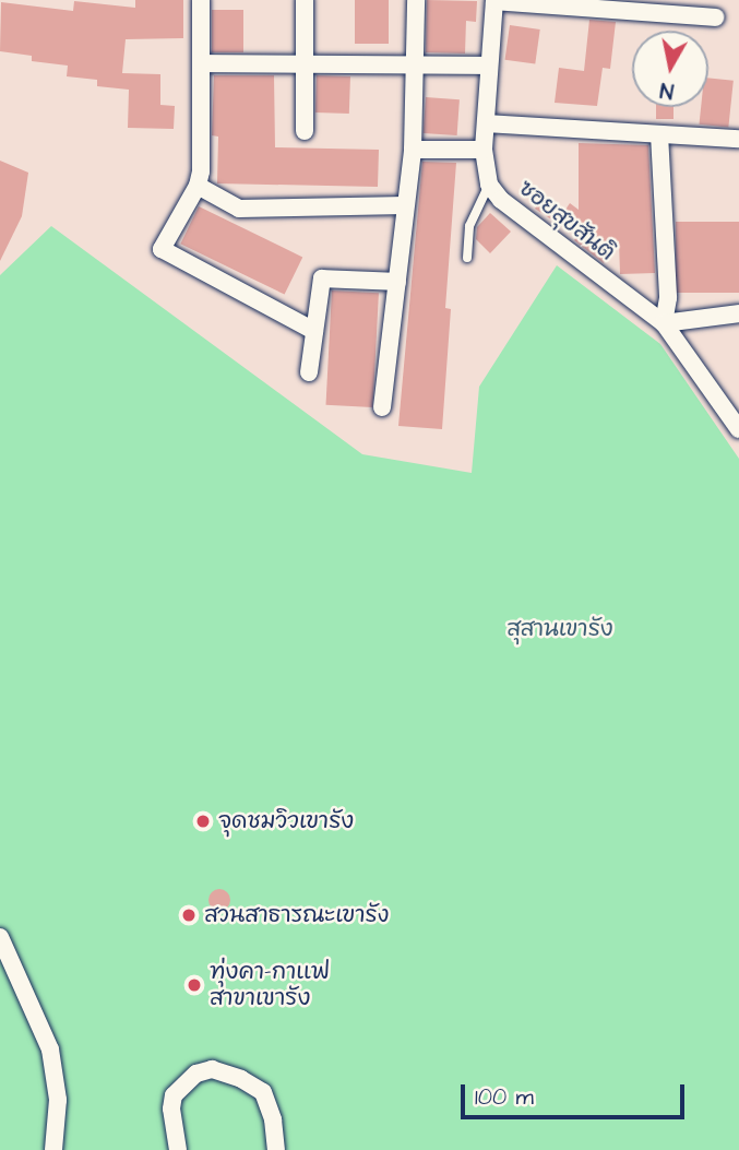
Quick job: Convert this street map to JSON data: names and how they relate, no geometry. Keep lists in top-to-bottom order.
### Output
{
  "streets": {
    "street": ["ซอยสุขสันติ"]
  },
  "parks": ["สุสานเขารัง"],
  "places": ["จุดชมวิวเขารัง", "สวนสาธารณะเขารัง", "ทุ่งคา-กาแฟ สาขาเขารัง"],
  "scale_bar": "100 m",
  "north": "bottom"
}
